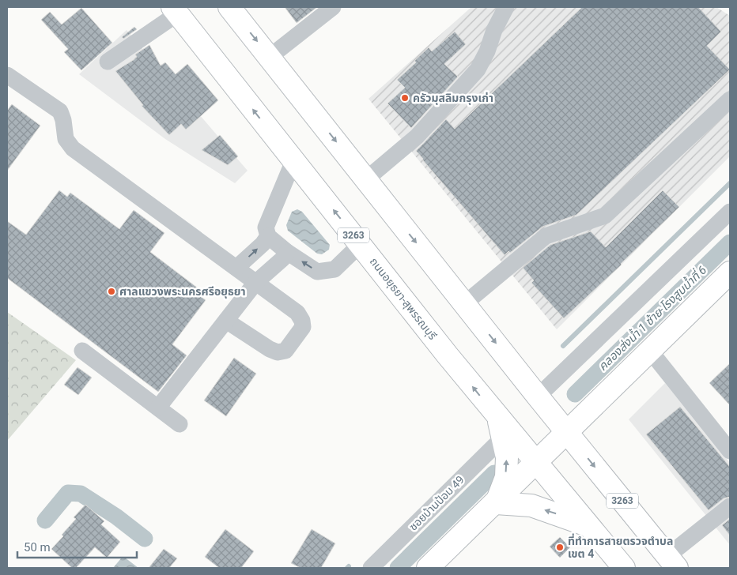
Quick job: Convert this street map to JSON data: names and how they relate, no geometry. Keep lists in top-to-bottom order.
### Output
{
  "streets": {
    "main road": ["3263", "ถนนอยุธยา-สุพรรณบุรี"],
    "street": ["ซอยบ้านป้อม 49"]
  },
  "water": ["คลองส่งน้ำ 1 ซ้าย-โรงสูบน้ำที่ 6"],
  "places": ["ครัวมุสลิมกรุงเก่า", "ศาลแขวงพระนครศรีอยุธยา", "ที่ทำการสายตรวจตำบล เขต 4"],
  "scale_bar": "50 m"
}
